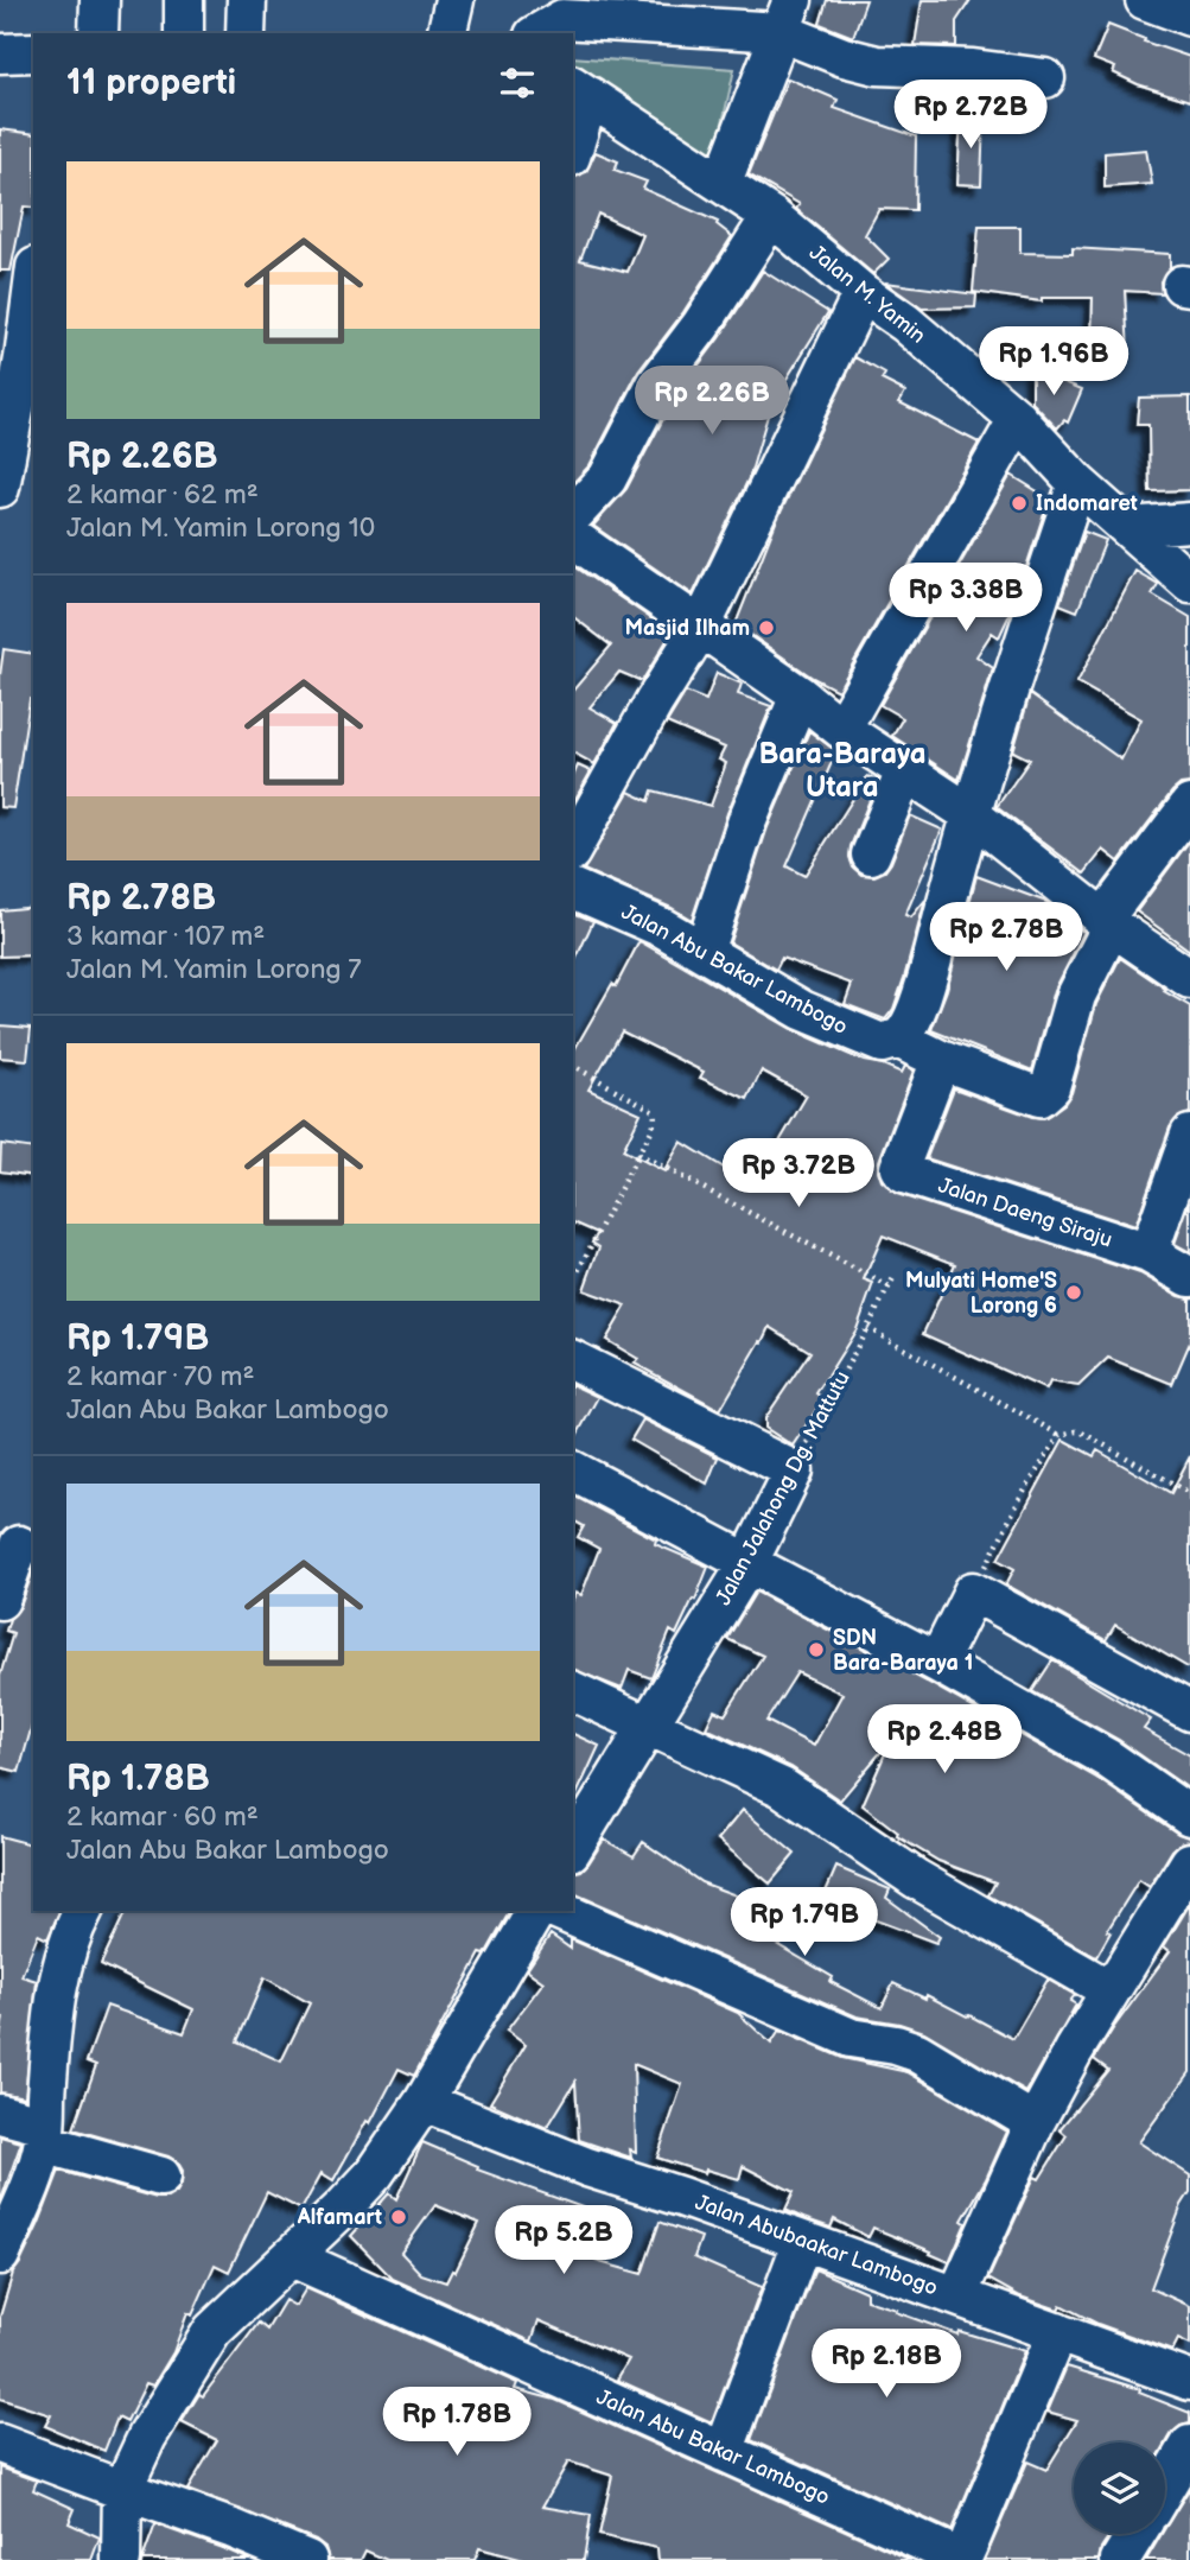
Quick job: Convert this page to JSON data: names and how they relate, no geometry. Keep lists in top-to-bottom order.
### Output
{
  "streets": {
    "street": [
      "Jalan M. Yamin",
      "Jalan Abu Bakar Lambogo",
      "Jalan Daeng Siraju",
      "Jalan Jalahong Dg. Mattutu",
      "Jalan Abubaakar Lambogo"
    ]
  },
  "crossings": [
    ["Jalan Abu Bakar Lambogo", "Jalan Daeng Siraju"],
    ["Jalan Abu Bakar Lambogo", "Jalan Abubaakar Lambogo"]
  ],
  "districts": ["Bara-Baraya Utara"],
  "places": [
    "Indomaret",
    "Masjid Ilham",
    "Mulyati Home'S Lorong 6",
    "SDN Bara-Baraya 1",
    "Alfamart"
  ],
  "page": {
    "heading": "11 properti",
    "price": [
      "Rp 2.72B",
      "Rp 1.96B",
      "Rp 2.26B",
      "Rp 3.38B",
      "Rp 2.78B",
      "Rp 3.72B",
      "Rp 2.48B",
      "Rp 1.79B",
      "Rp 5.2B",
      "Rp 2.18B",
      "Rp 1.78B"
    ],
    "list": [
      {
        "name": "Rp 2.26B",
        "note": "2 kamar · 62 m² · Jalan M. Yamin Lorong 10"
      },
      {
        "name": "Rp 2.78B",
        "note": "3 kamar · 107 m² · Jalan M. Yamin Lorong 7"
      },
      {
        "name": "Rp 1.79B",
        "note": "2 kamar · 70 m² · Jalan Abu Bakar Lambogo"
      },
      {
        "name": "Rp 1.78B",
        "note": "2 kamar · 60 m² · Jalan Abu Bakar Lambogo"
      }
    ]
  }
}
